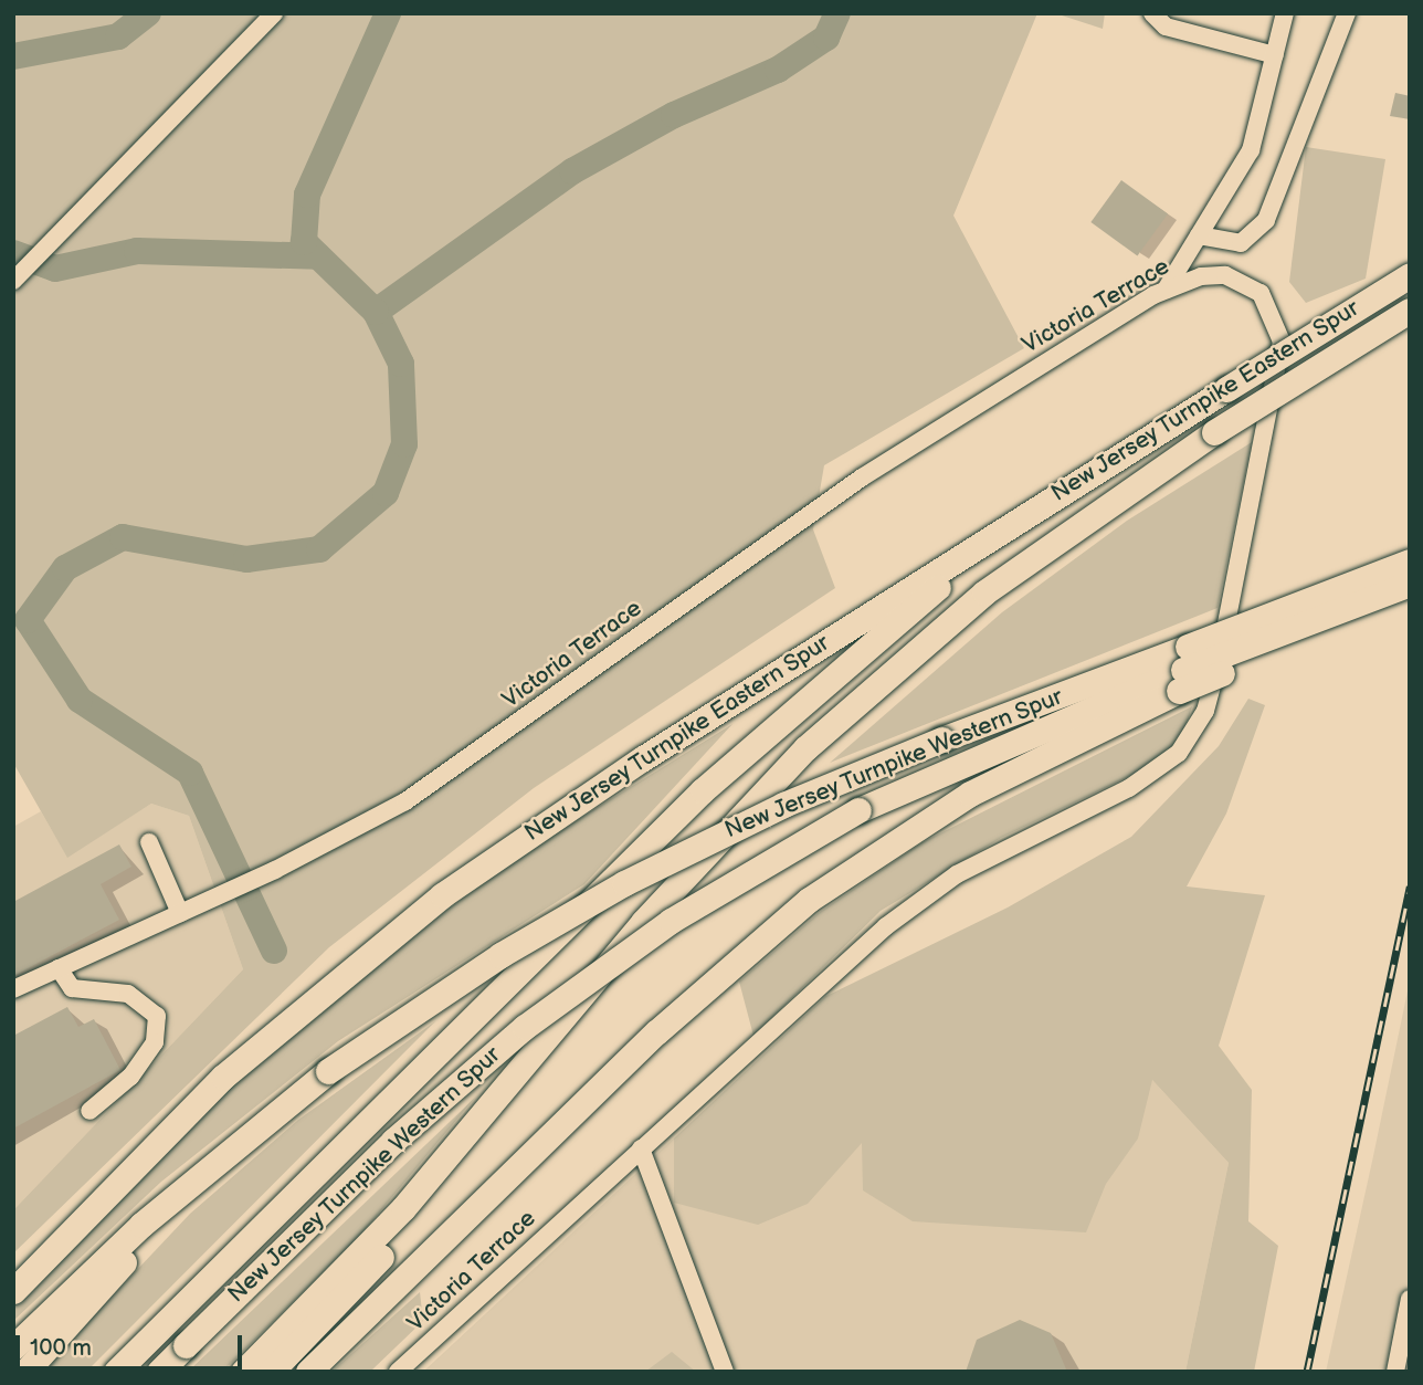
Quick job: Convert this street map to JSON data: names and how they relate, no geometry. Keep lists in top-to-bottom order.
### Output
{
  "streets": {
    "highway": ["New Jersey Turnpike Eastern Spur", "New Jersey Turnpike Western Spur"],
    "street": ["Victoria Terrace"]
  },
  "scale_bar": "100 m"
}
